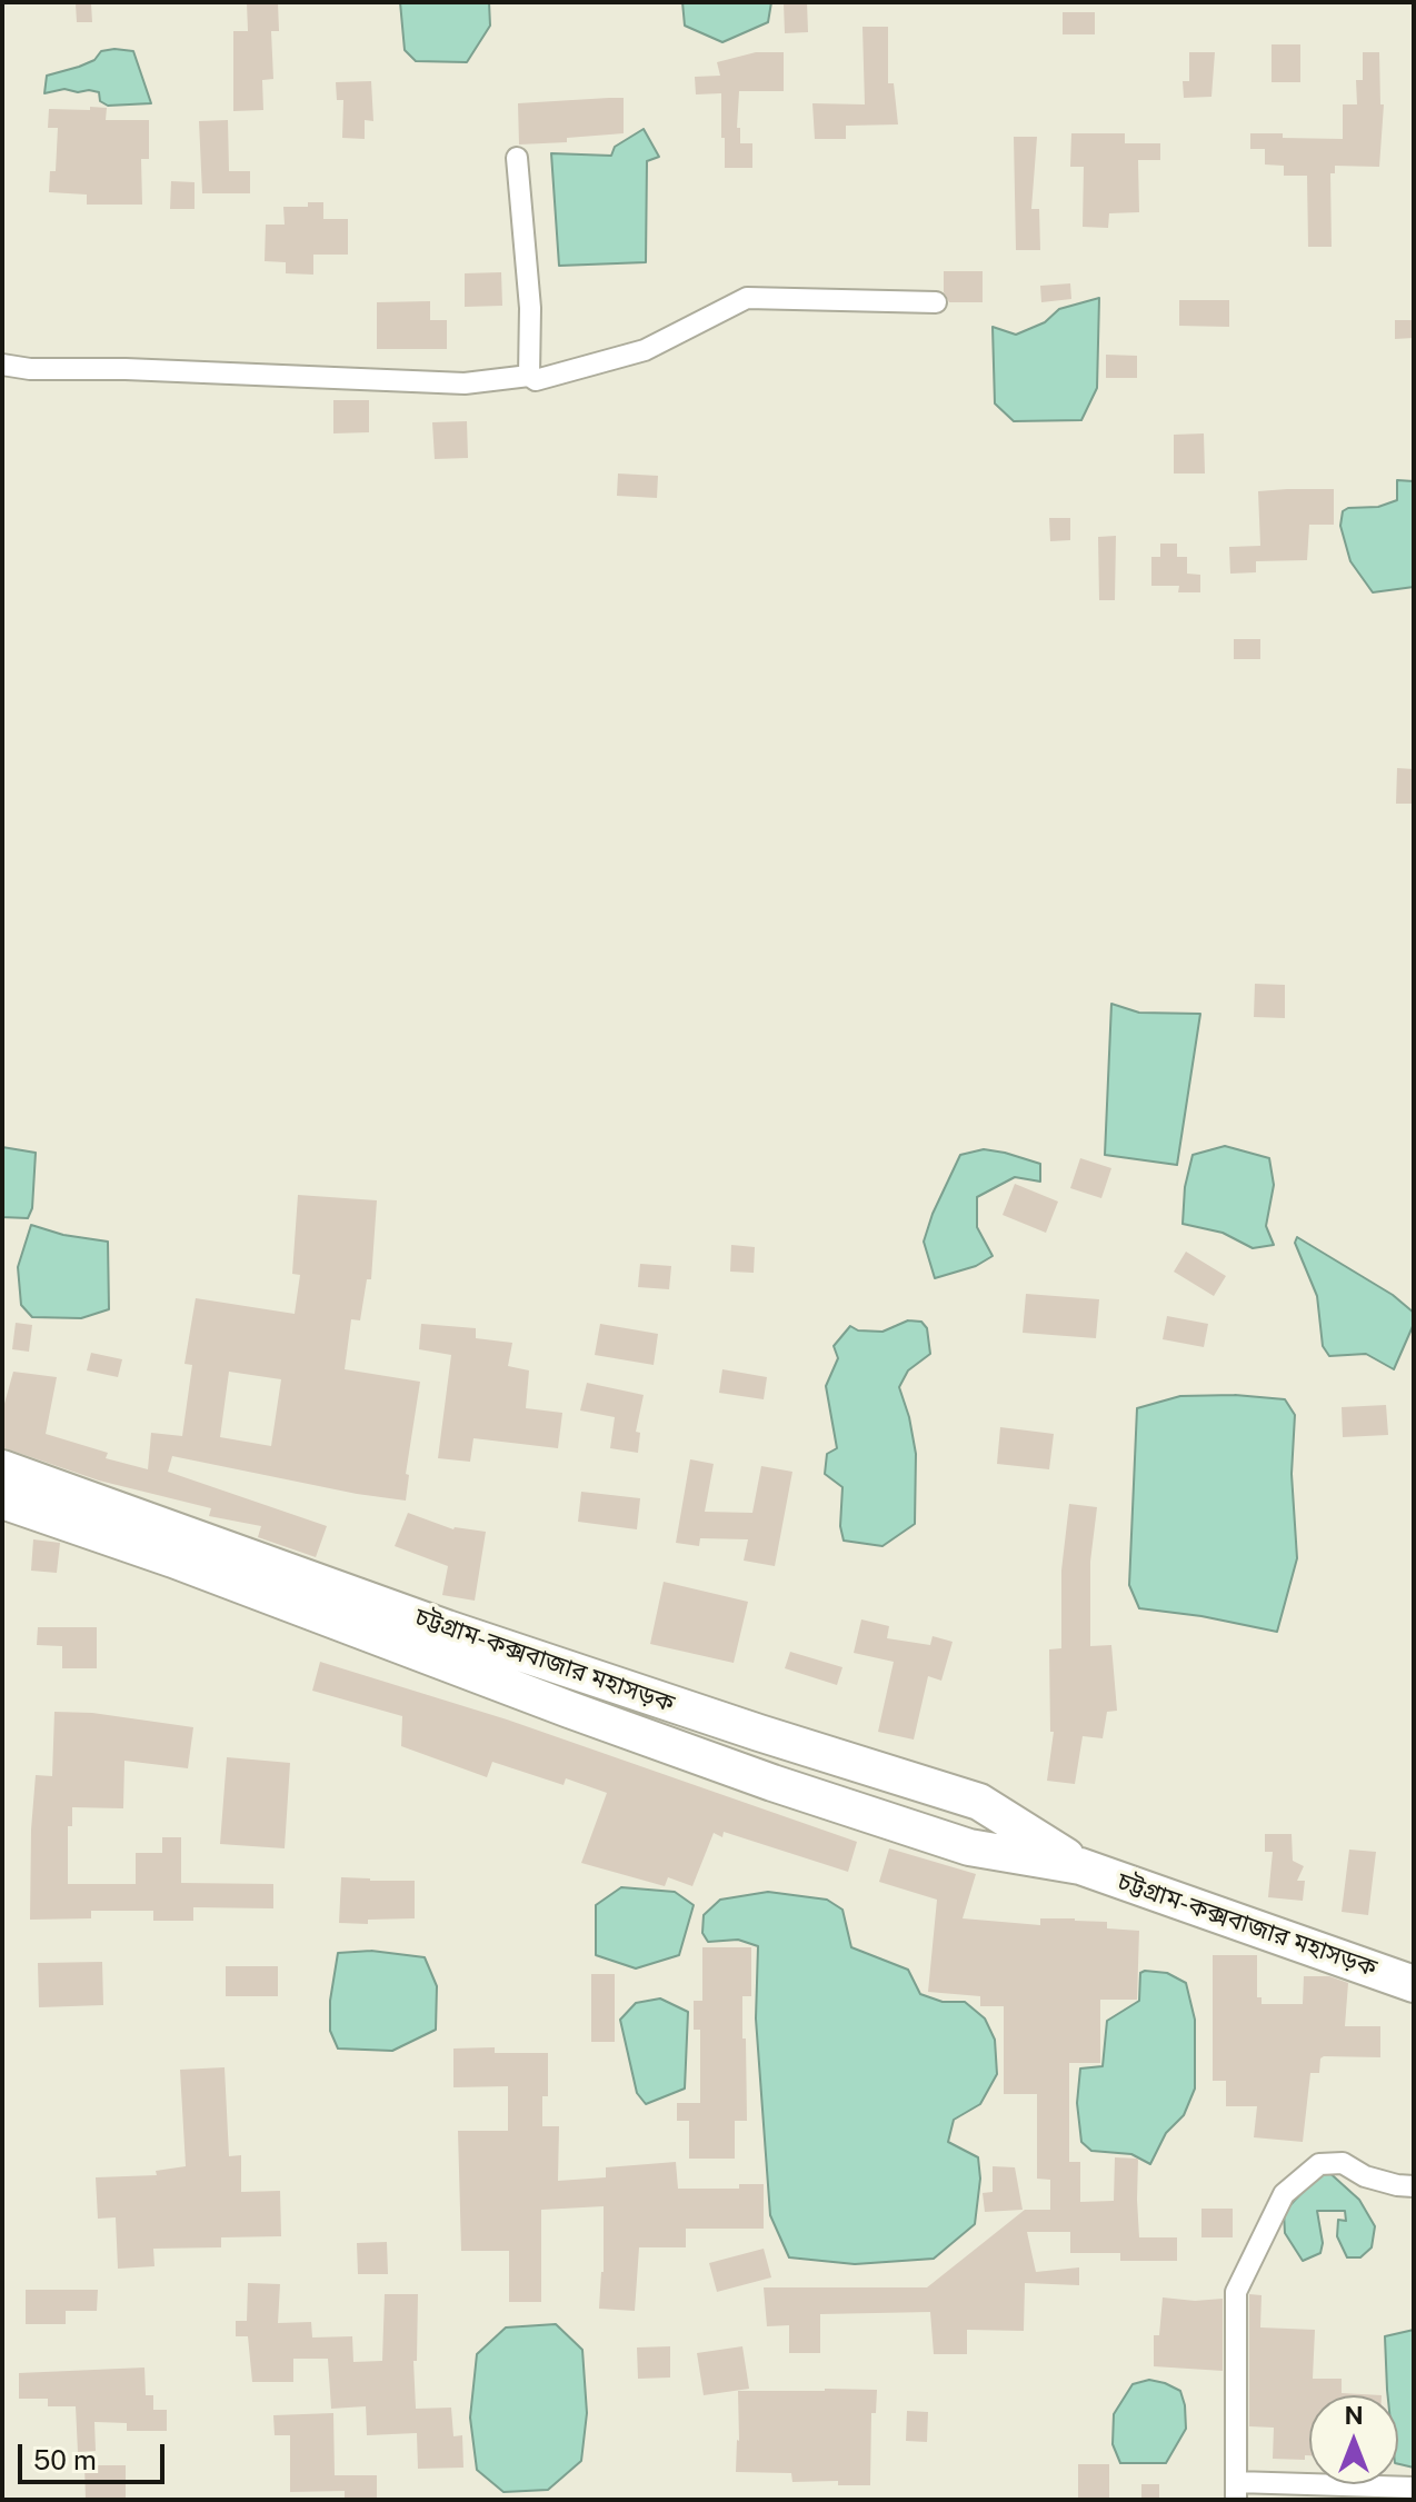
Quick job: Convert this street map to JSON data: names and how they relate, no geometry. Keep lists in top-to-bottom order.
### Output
{
  "streets": {
    "highway": ["চট্টগ্রাম-কক্সবাজার মহাসড়ক"]
  },
  "scale_bar": "50 m",
  "north": "top"
}
